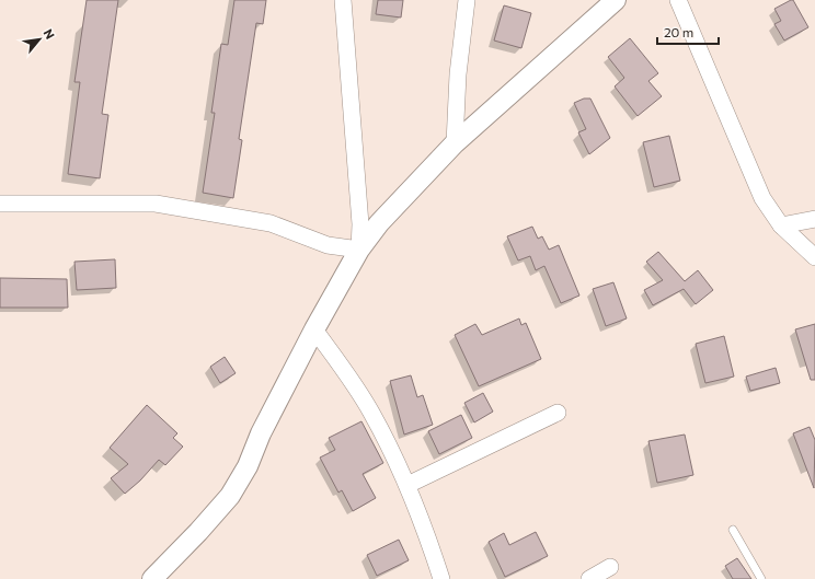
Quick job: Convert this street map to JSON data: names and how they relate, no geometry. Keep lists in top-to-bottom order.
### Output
{
  "scale_bar": "20 m",
  "north": "top right"
}
